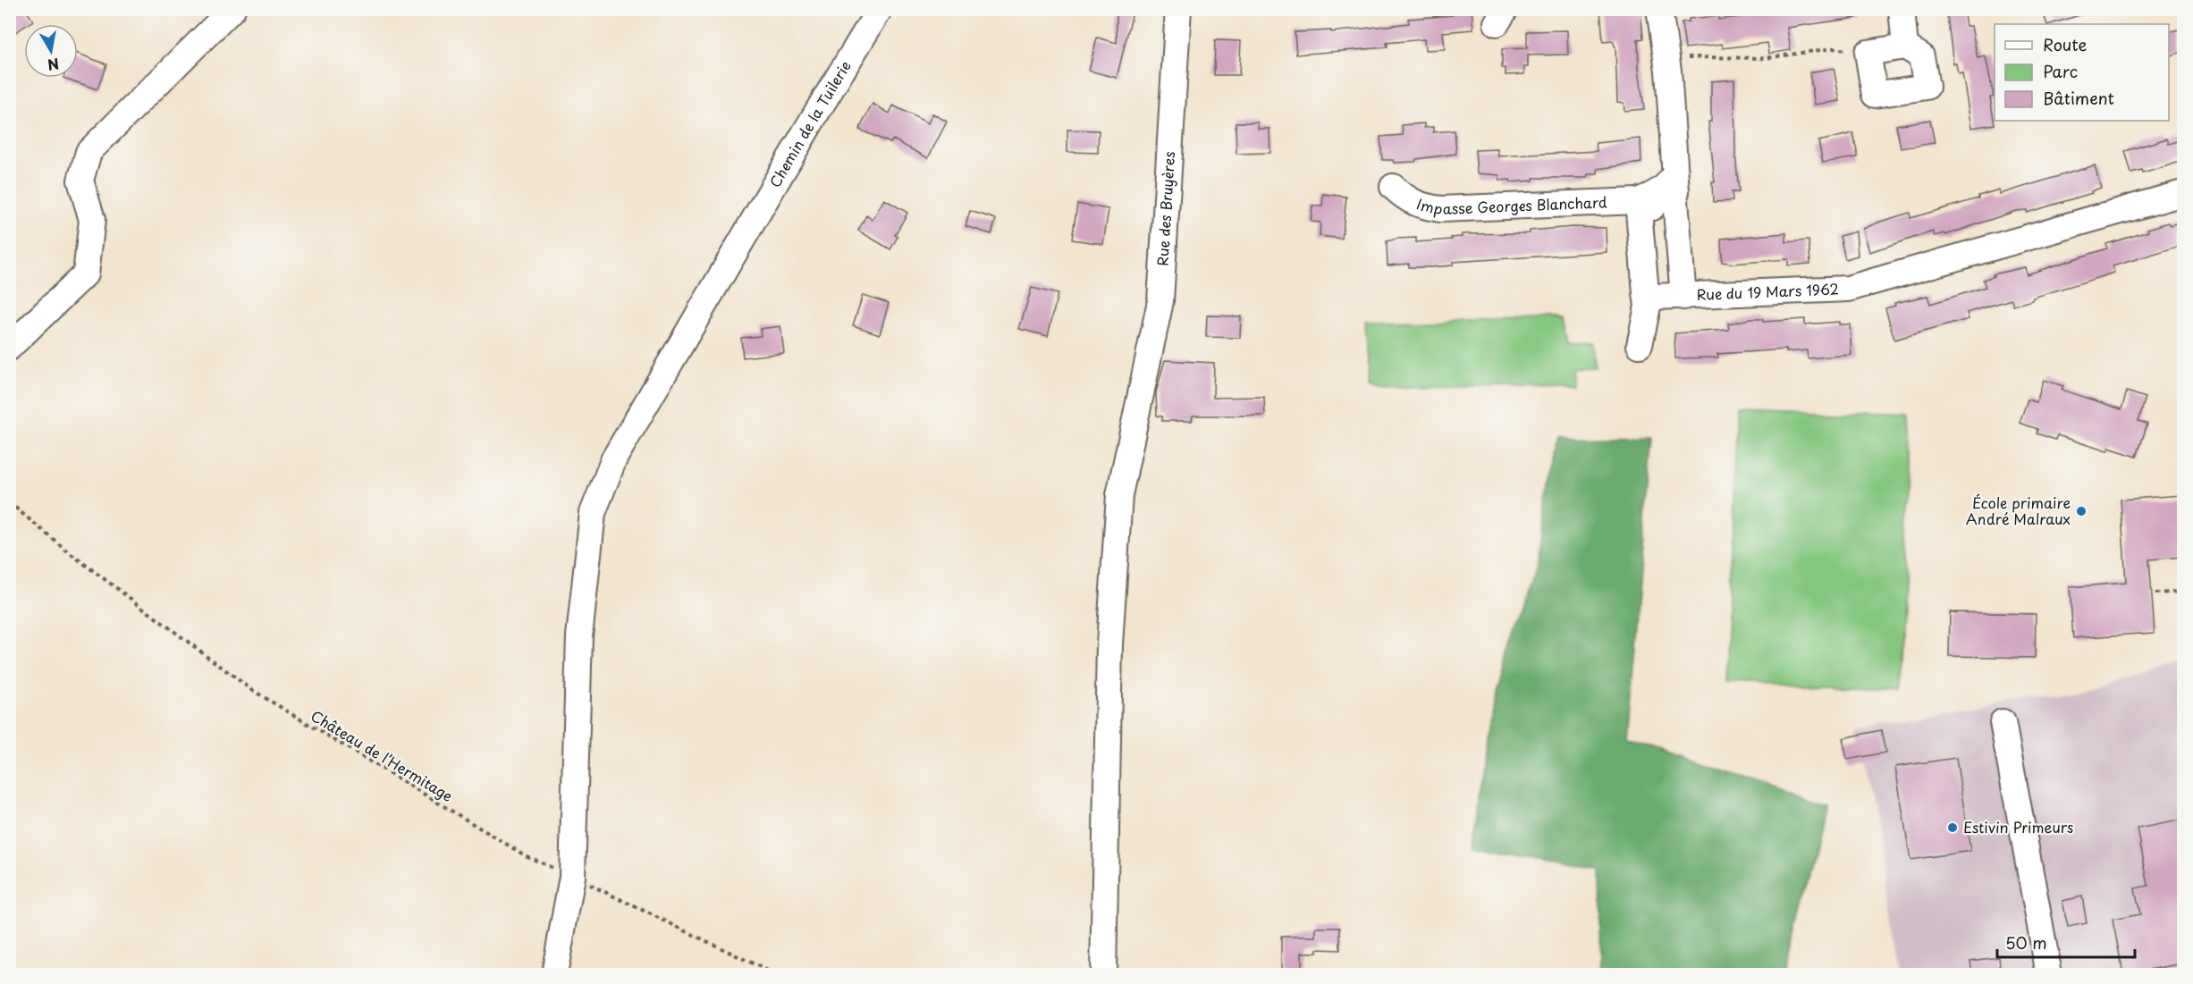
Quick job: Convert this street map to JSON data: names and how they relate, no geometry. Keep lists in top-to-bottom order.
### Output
{
  "streets": {
    "street": [
      "Chemin de la Tuilerie",
      "Impasse Georges Blanchard",
      "Rue des Bruyères",
      "Rue du 19 Mars 1962"
    ],
    "path": ["Château de l’Hermitage"]
  },
  "crossings": [
    ["Chemin de la Tuilerie", "Château de l’Hermitage"]
  ],
  "places": ["École primaire André Malraux", "Estivin Primeurs"],
  "legend": ["Route", "Parc", "Bâtiment"],
  "scale_bar": "50 m",
  "north": "bottom"
}
